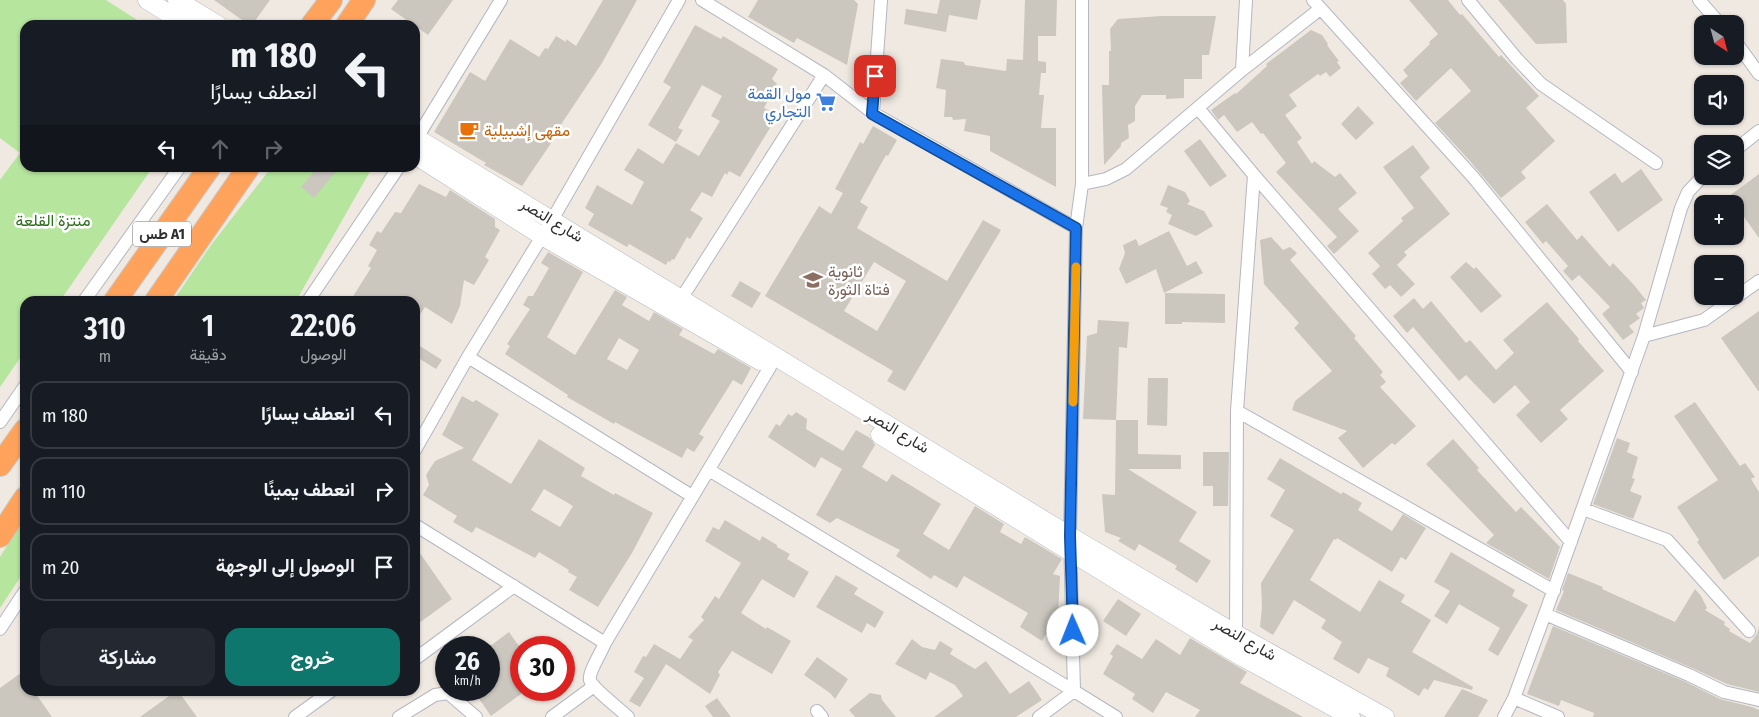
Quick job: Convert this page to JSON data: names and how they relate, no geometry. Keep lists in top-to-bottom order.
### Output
{
  "streets": {
    "highway": ["طس A1"],
    "street": ["شارع النصر"]
  },
  "parks": ["منتزة القلعة"],
  "places": {
    "supermarket": ["مول القمة التجاري"],
    "cafe": ["مقهى إشبيلية"],
    "school or university": ["ثانوية فتاة الثورة"]
  },
  "north": "bottom right",
  "page": {
    "map_buttons": ["+", "−"],
    "turn": ["180 m", "انعطف يسارًا"],
    "eta": [
      "22:06",
      "الوصول",
      "1",
      "دقيقة",
      "310",
      "m"
    ],
    "list": [
      {
        "name": "انعطف يسارًا",
        "value": "180 m"
      },
      {
        "name": "انعطف يمينًا",
        "value": "110 m"
      },
      {
        "name": "الوصول إلى الوجهة",
        "value": "20 m"
      }
    ],
    "buttons": ["خروج", "مشاركة"],
    "speed": "26 km/h",
    "limit": "30"
  }
}
